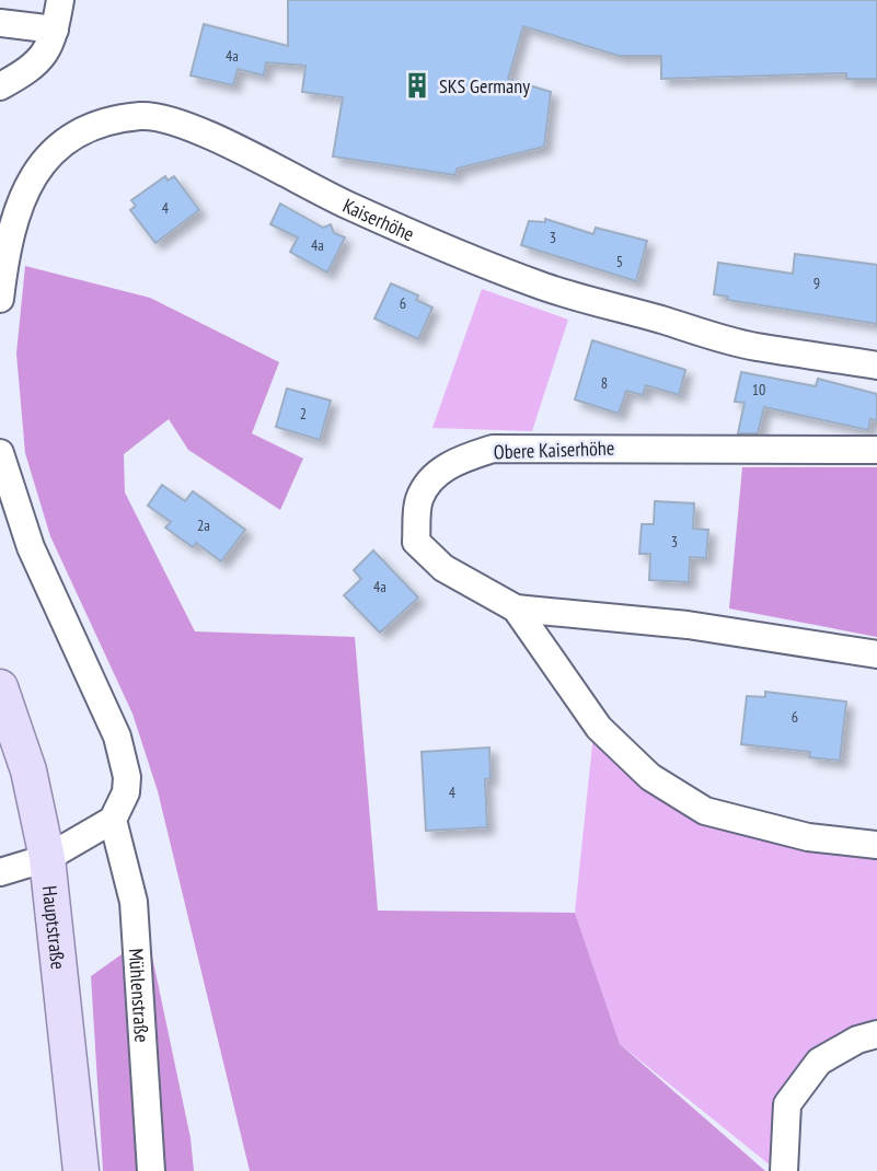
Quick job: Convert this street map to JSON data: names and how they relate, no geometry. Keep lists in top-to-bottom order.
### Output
{
  "streets": {
    "main road": ["Hauptstraße"],
    "street": ["Kaiserhöhe", "Obere Kaiserhöhe", "Mühlenstraße"]
  },
  "places": {
    "building": ["SKS Germany"]
  },
  "house_numbers": [
    "4a",
    "4",
    "3",
    "4a",
    "5",
    "9",
    "6",
    "8",
    "10",
    "2",
    "2a",
    "3",
    "4a",
    "6",
    "4"
  ]
}
